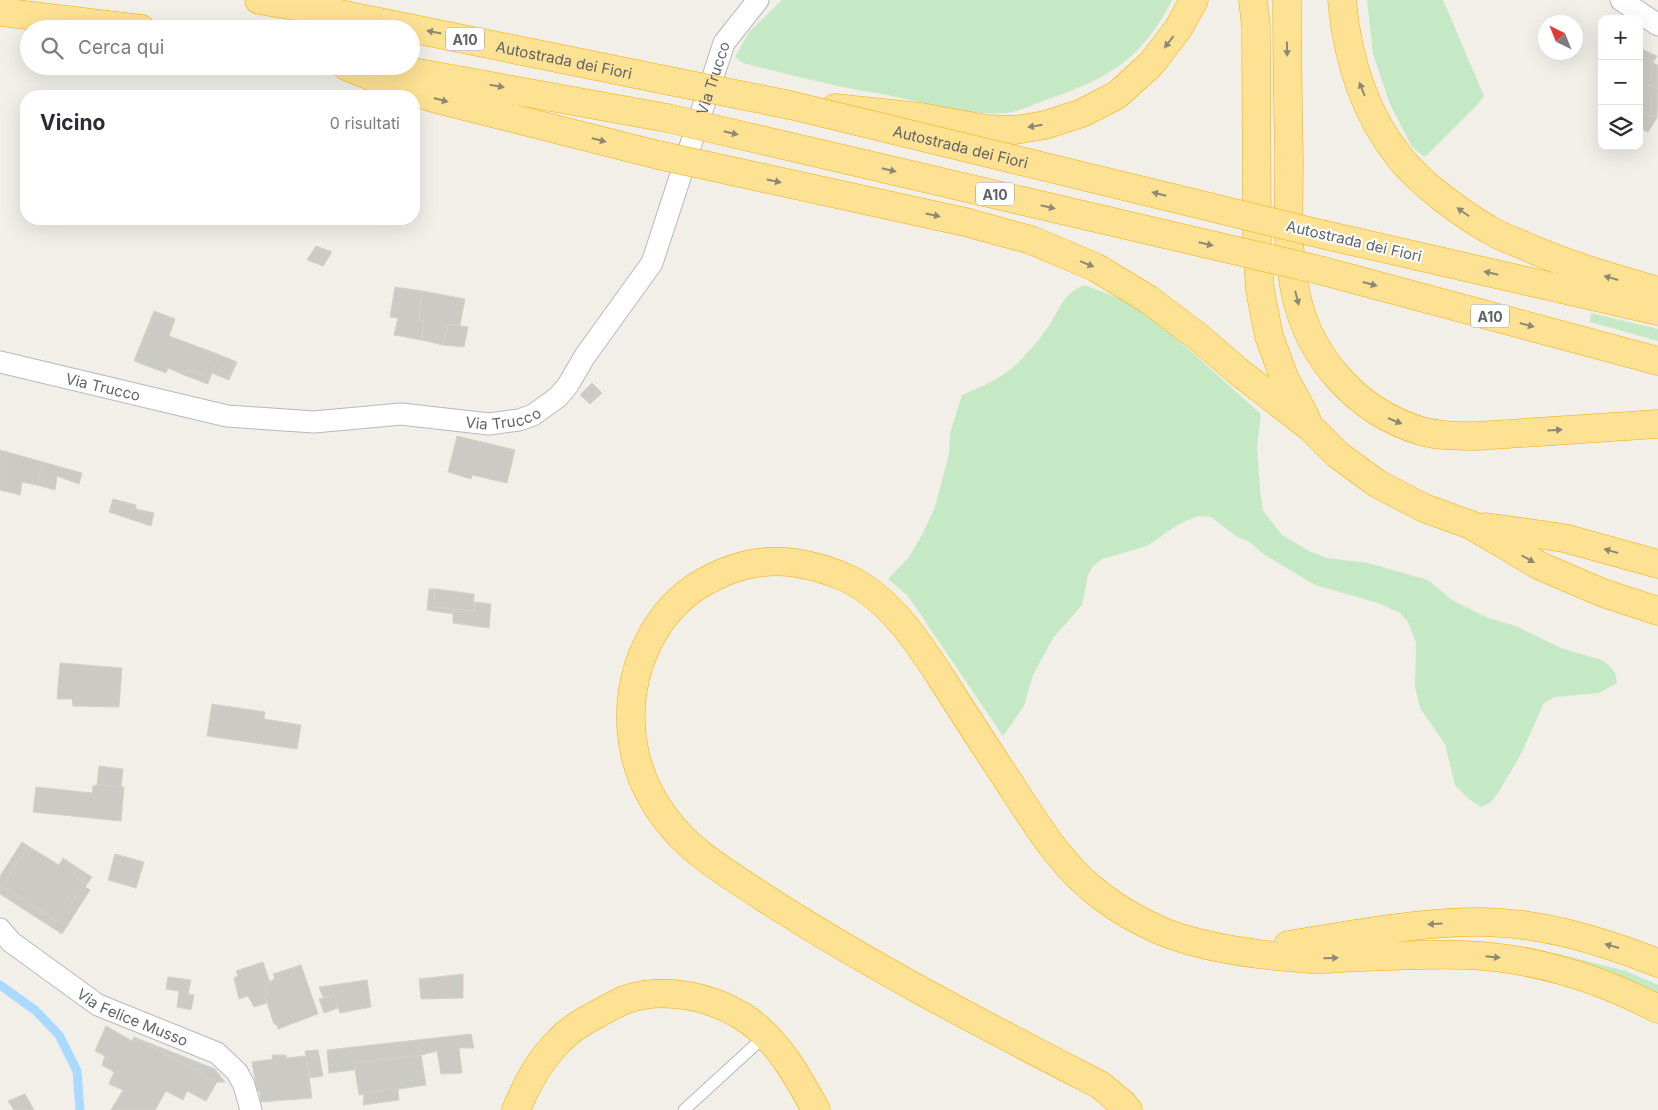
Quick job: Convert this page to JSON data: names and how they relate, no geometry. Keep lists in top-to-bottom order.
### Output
{
  "streets": {
    "highway": ["A10", "Autostrada dei Fiori"],
    "street": ["Via Trucco", "Via Felice Musso"]
  },
  "north": "top left",
  "page": {
    "map_buttons": ["+", "−"],
    "search": "Cerca qui",
    "heading": ["Vicino", "0 risultati"]
  }
}
